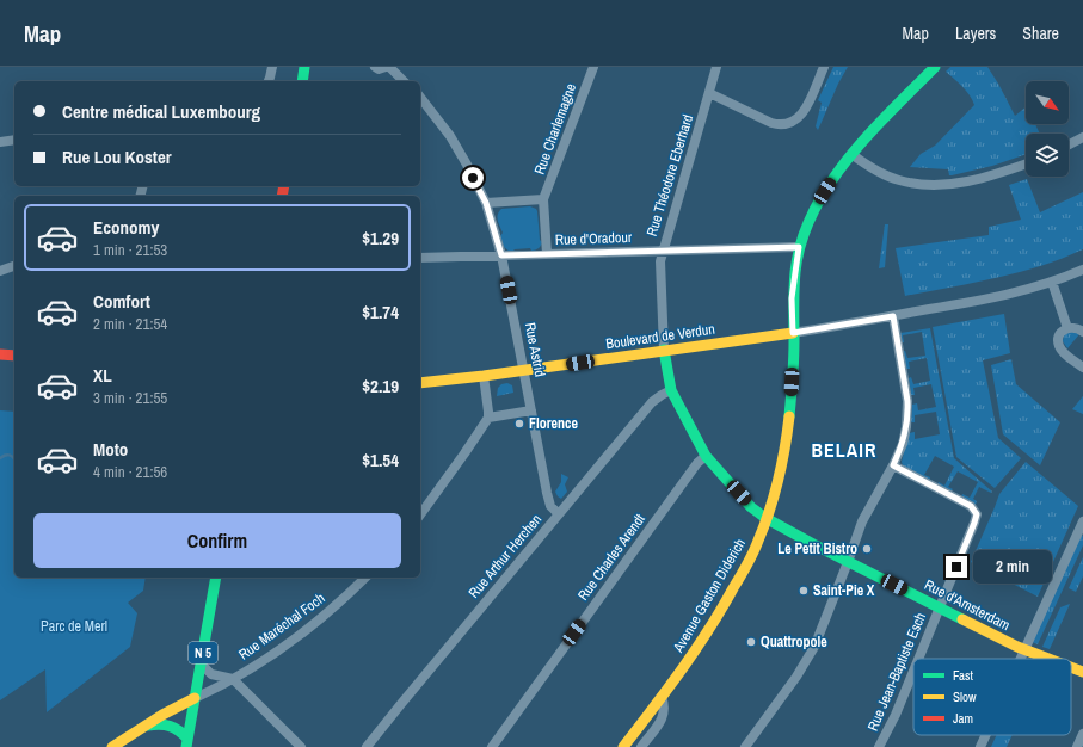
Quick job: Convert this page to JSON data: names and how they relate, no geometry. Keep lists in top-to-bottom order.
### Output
{
  "streets": {
    "street": [
      "Rue Charlemagne",
      "Rue Théodore Eberhard",
      "Rue d'Oradour",
      "Boulevard de Verdun",
      "Rue Astrid",
      "Rue Arthur Herchen",
      "Rue Charles Arendt",
      "Avenue Gaston Diderich",
      "Rue d'Amsterdam",
      "Rue Maréchal Foch",
      "N 5",
      "Rue Jean-Baptiste Esch"
    ]
  },
  "crossings": [
    ["Rue Charlemagne", "Rue d'Oradour"],
    ["Rue Théodore Eberhard", "Rue d'Oradour"],
    ["Rue Théodore Eberhard", "Boulevard de Verdun"],
    ["Rue Théodore Eberhard", "Rue Arthur Herchen"],
    ["Rue Théodore Eberhard", "Rue Charles Arendt"],
    ["Rue Théodore Eberhard", "Avenue Gaston Diderich"],
    ["Rue Théodore Eberhard", "Rue d'Amsterdam"],
    ["Rue d'Oradour", "Rue Astrid"],
    ["Rue d'Oradour", "Avenue Gaston Diderich"],
    ["Boulevard de Verdun", "Rue Astrid"],
    ["Boulevard de Verdun", "Avenue Gaston Diderich"],
    ["Rue Astrid", "Rue Arthur Herchen"],
    ["Avenue Gaston Diderich", "Rue d'Amsterdam"],
    ["Rue d'Amsterdam", "Rue Jean-Baptiste Esch"],
    ["Rue Maréchal Foch", "N 5"]
  ],
  "districts": ["BELAIR"],
  "parks": ["Parc de Merl"],
  "places": [
    "Florence",
    "Le Petit Bistro",
    "Saint-Pie X",
    "Quattropole"
  ],
  "legend": ["Fast", "Slow", "Jam"],
  "north": "bottom right",
  "page": {
    "header": "Map",
    "nav": ["Map", "Layers", "Share"],
    "banner": ["Centre médical Luxembourg", "Rue Lou Koster"],
    "list": [
      {
        "name": "Economy",
        "note": "1 min · 21:53",
        "value": "$1.29"
      },
      {
        "name": "Comfort",
        "note": "2 min · 21:54",
        "value": "$1.74"
      },
      {
        "name": "XL",
        "note": "3 min · 21:55",
        "value": "$2.19"
      },
      {
        "name": "Moto",
        "note": "4 min · 21:56",
        "value": "$1.54"
      }
    ],
    "buttons": "Confirm",
    "bubble": "2 min"
  }
}
